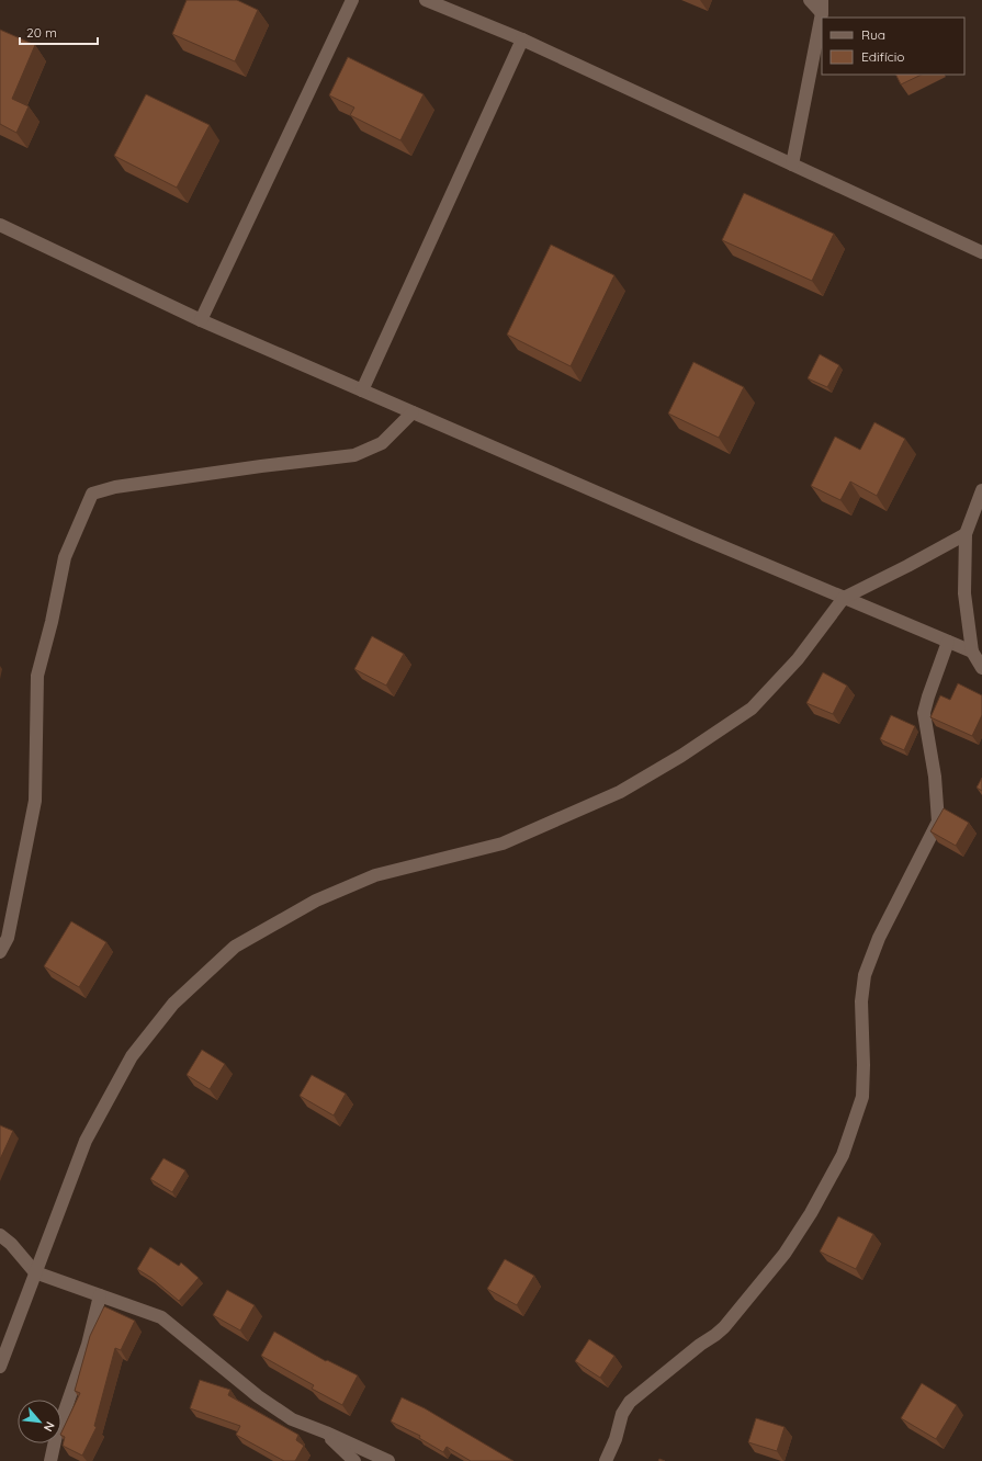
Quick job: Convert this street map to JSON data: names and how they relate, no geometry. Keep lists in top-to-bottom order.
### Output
{
  "legend": ["Rua", "Edifício"],
  "scale_bar": "20 m",
  "north": "bottom right"
}
